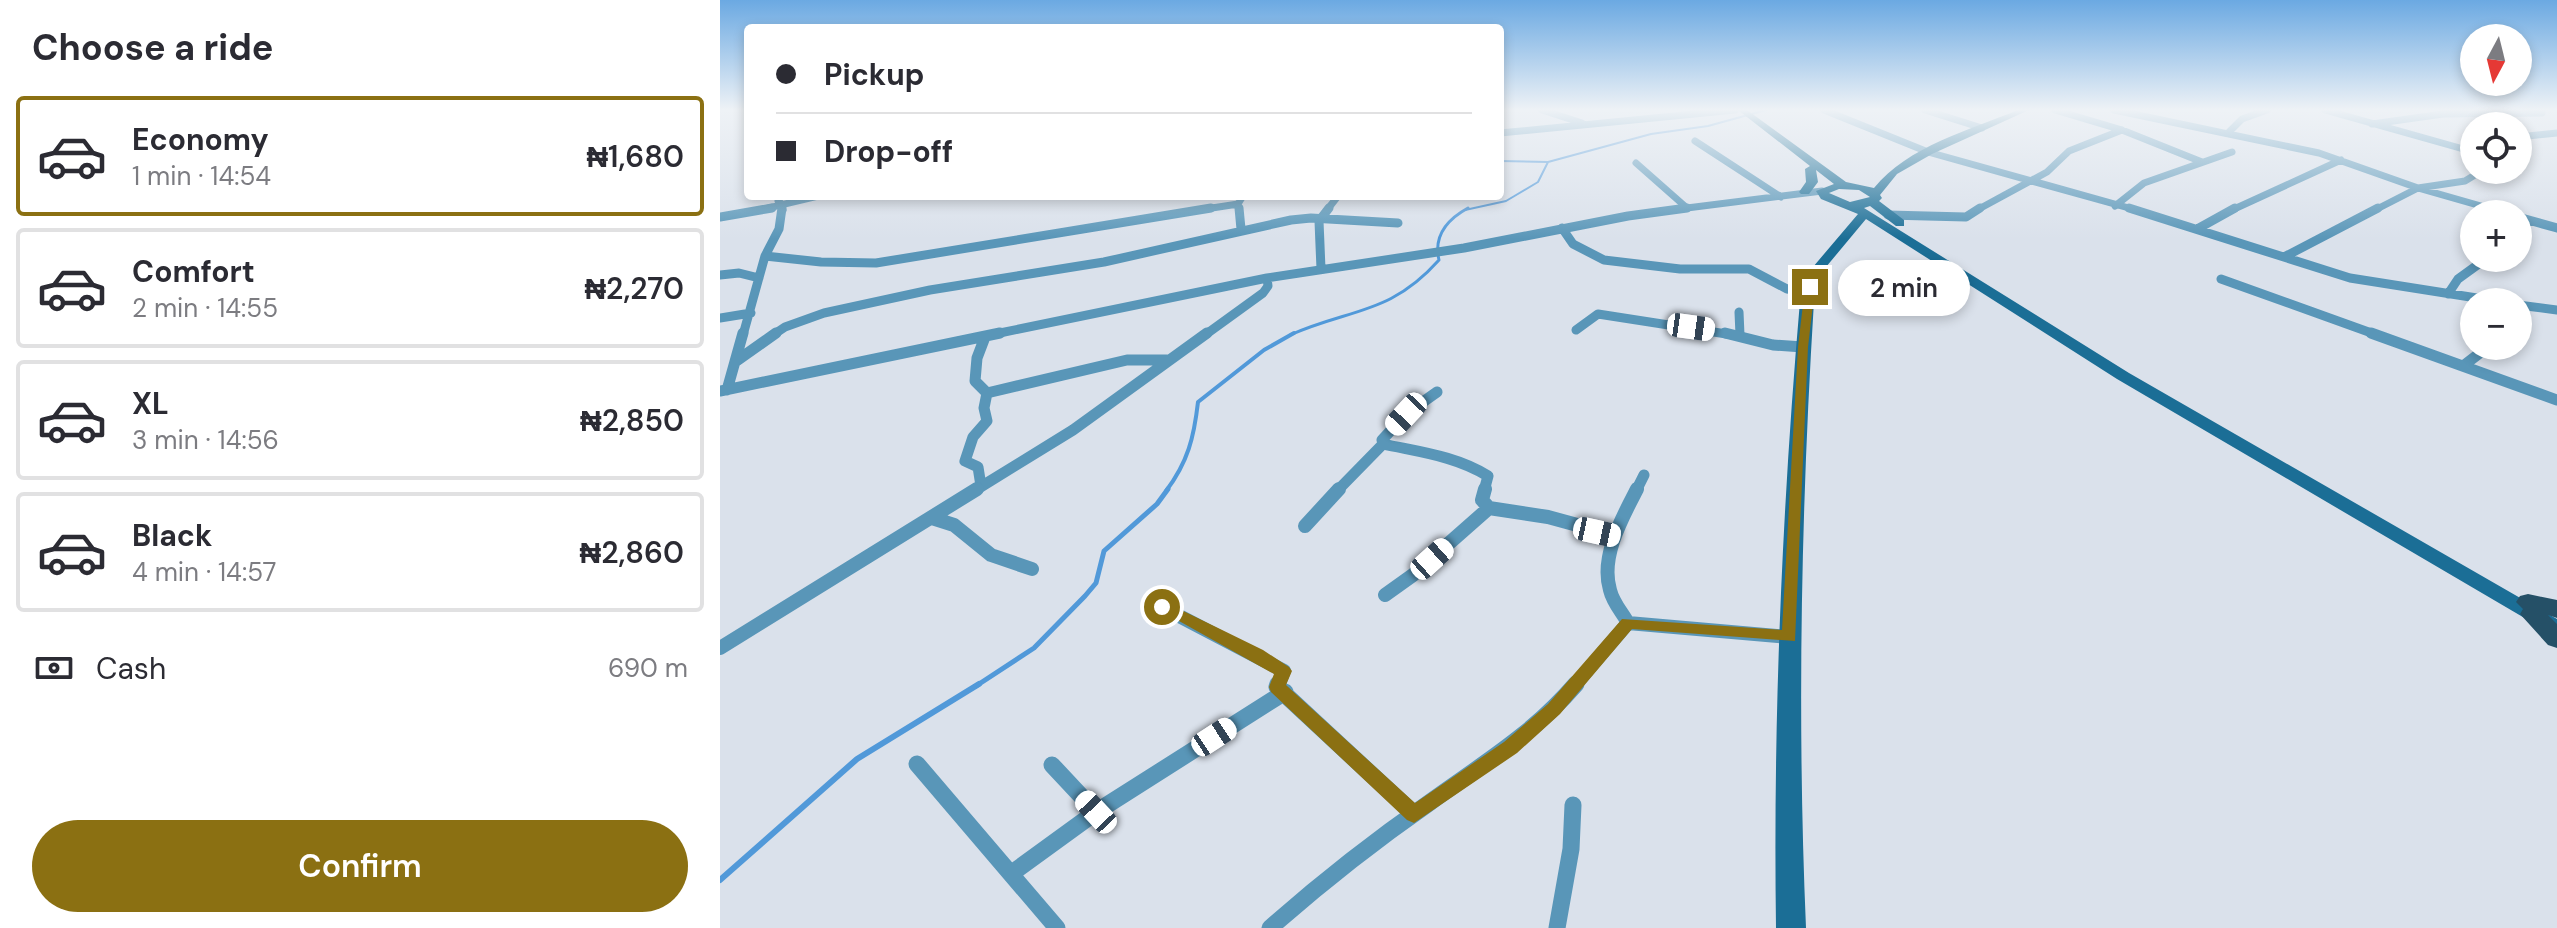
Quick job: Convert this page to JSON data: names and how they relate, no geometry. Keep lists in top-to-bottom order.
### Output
{
  "north": "bottom",
  "page": {
    "heading": "Choose a ride",
    "map_buttons": ["+", "−"],
    "banner": ["Pickup", "Drop-off"],
    "list": [
      {
        "name": "Economy",
        "note": "1 min · 14:54",
        "value": "₦1,680"
      },
      {
        "name": "Comfort",
        "note": "2 min · 14:55",
        "value": "₦2,270"
      },
      {
        "name": "XL",
        "note": "3 min · 14:56",
        "value": "₦2,850"
      },
      {
        "name": "Black",
        "note": "4 min · 14:57",
        "value": "₦2,860"
      }
    ],
    "bubble": "2 min",
    "pay": ["Cash", "690 m"],
    "buttons": "Confirm"
  }
}
